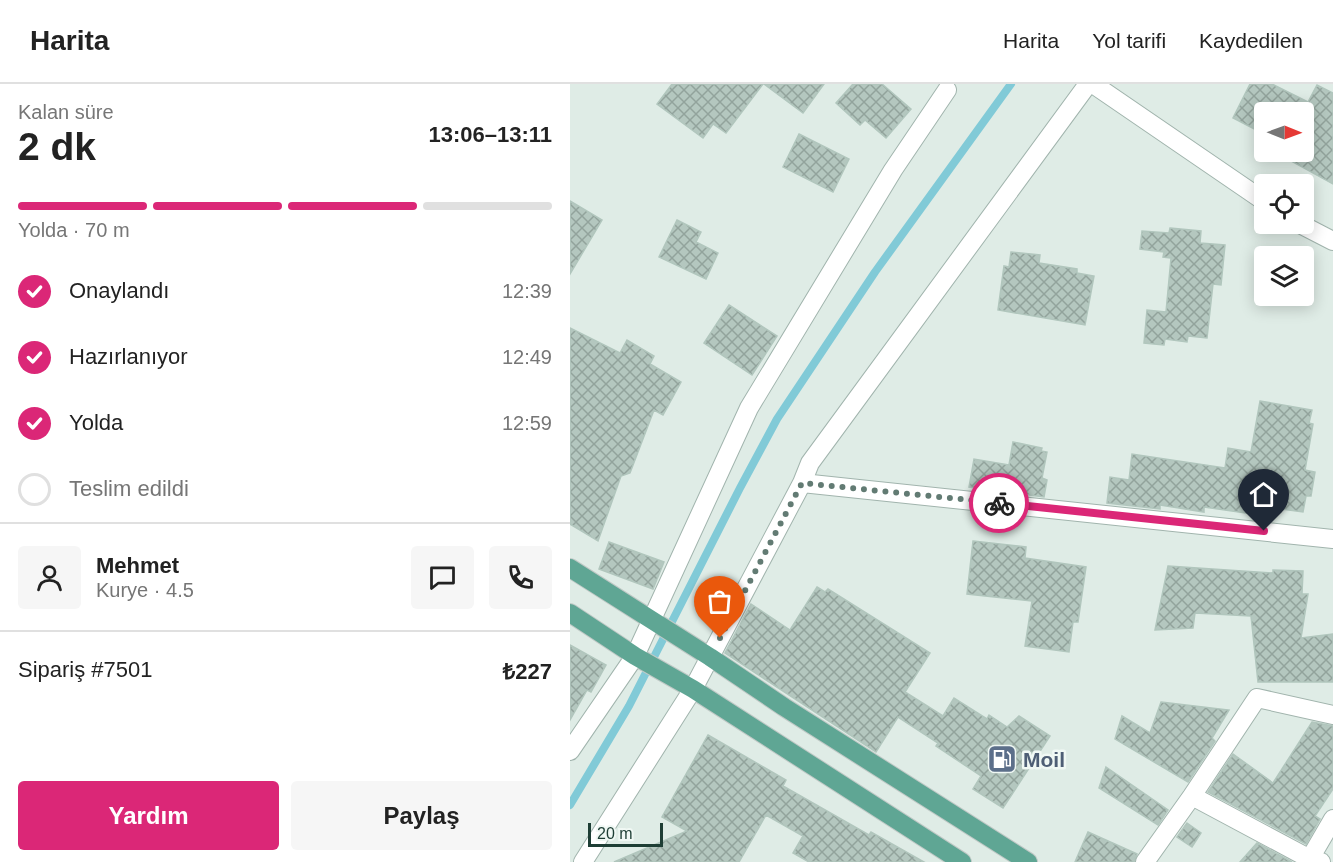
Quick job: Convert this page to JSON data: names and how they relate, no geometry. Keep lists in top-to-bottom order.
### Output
{
  "places": {
    "fuel station": ["Moil"]
  },
  "scale_bar": "20 m",
  "north": "right",
  "page": {
    "header": "Harita",
    "nav": ["Harita", "Yol tarifi", "Kaydedilen"],
    "heading": ["2 dk", "Kalan süre", "13:06–13:11"],
    "panel": [
      "Mehmet",
      "Kurye · 4.5",
      "Sipariş #7501",
      "₺227"
    ],
    "bar": "Yolda · 70 m",
    "list": [
      ["Onaylandı", "12:39"],
      ["Hazırlanıyor", "12:49"],
      ["Yolda", "12:59"],
      "Teslim edildi"
    ],
    "buttons": ["Yardım", "Paylaş"],
    "scale": "20 m"
  }
}
